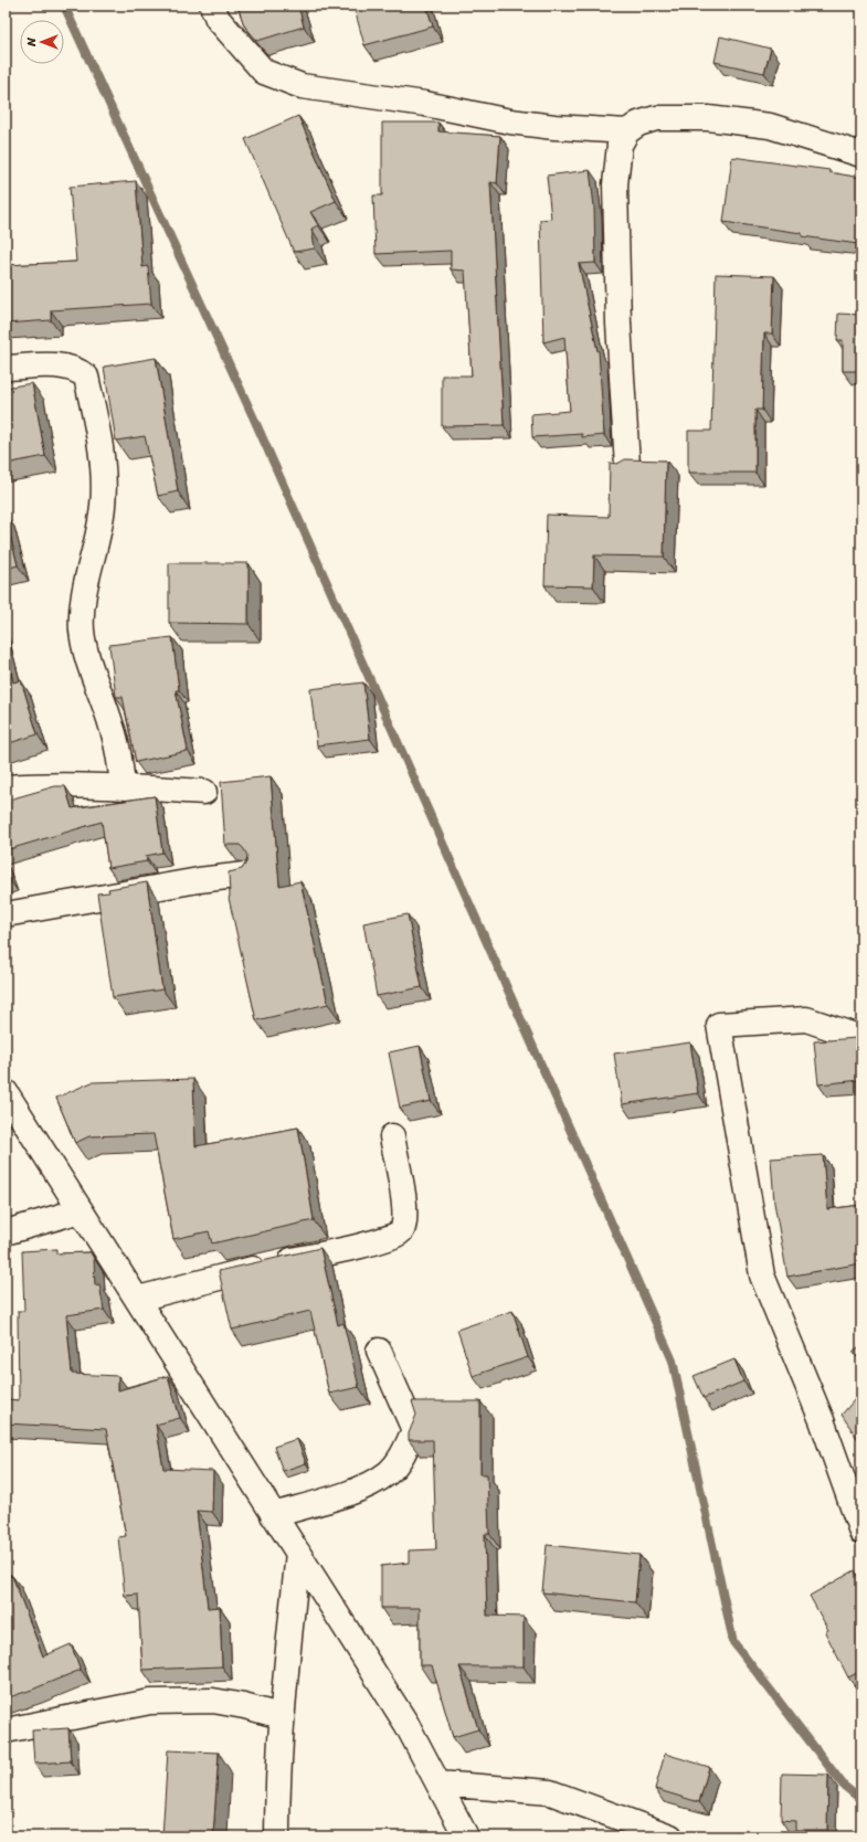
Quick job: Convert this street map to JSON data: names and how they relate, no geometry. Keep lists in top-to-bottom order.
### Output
{
  "north": "left"
}
